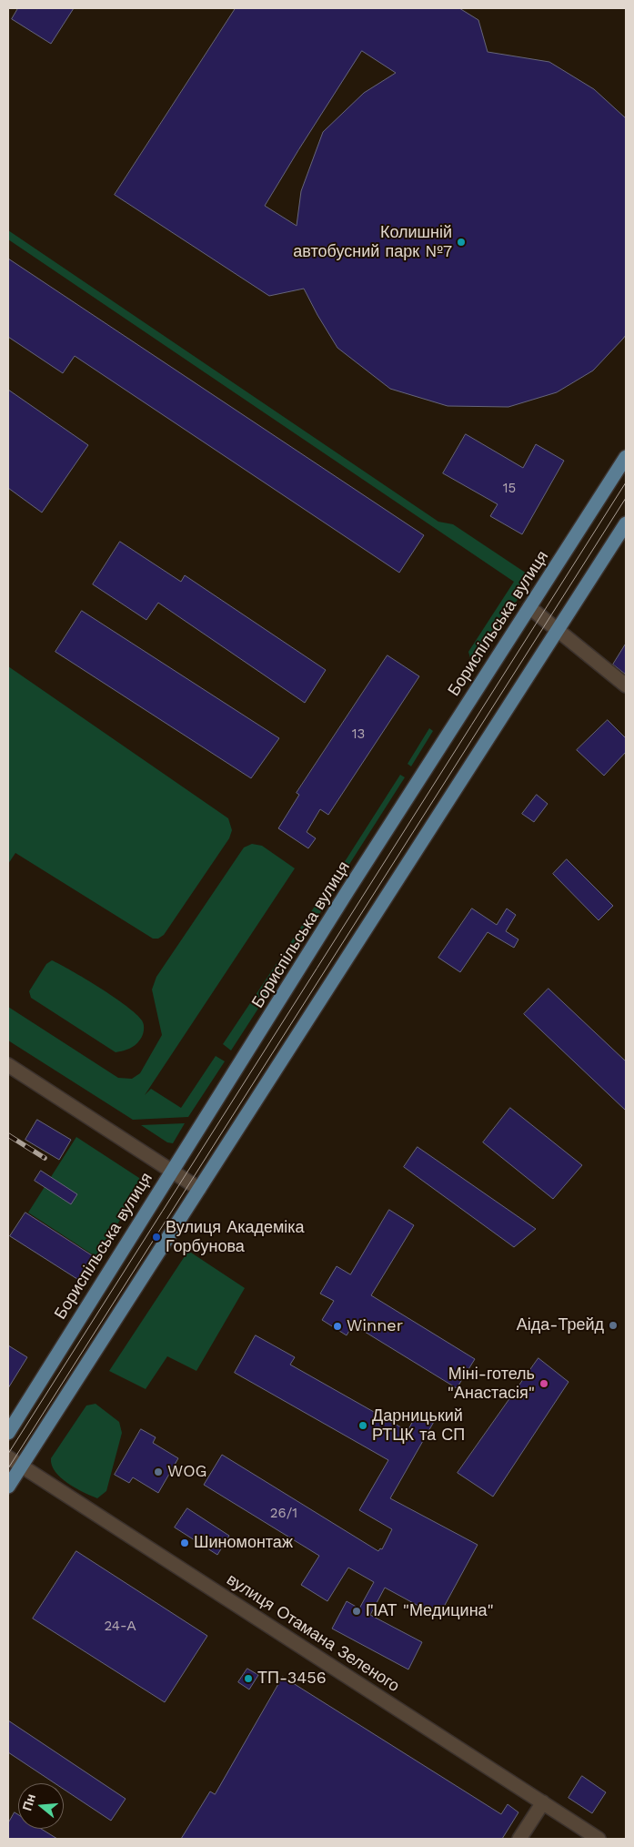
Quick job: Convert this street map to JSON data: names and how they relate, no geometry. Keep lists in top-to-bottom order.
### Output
{
  "streets": {
    "main road": ["Бориспільська вулиця"],
    "street": ["вулиця Отамана Зеленого"]
  },
  "places": [
    "Колишній автобусний парк №7",
    "Вулиця Академіка Горбунова",
    "Аіда-Трейд",
    "Winner",
    "Міні-готель \"Анастасія\"",
    "Дарницький РТЦК та СП",
    "WOG",
    "Шиномонтаж",
    "ПАТ \"Медицина\"",
    "ТП-3456"
  ],
  "house_numbers": [
    "15",
    "13",
    "26/1",
    "24-А"
  ],
  "north": "left"
}
